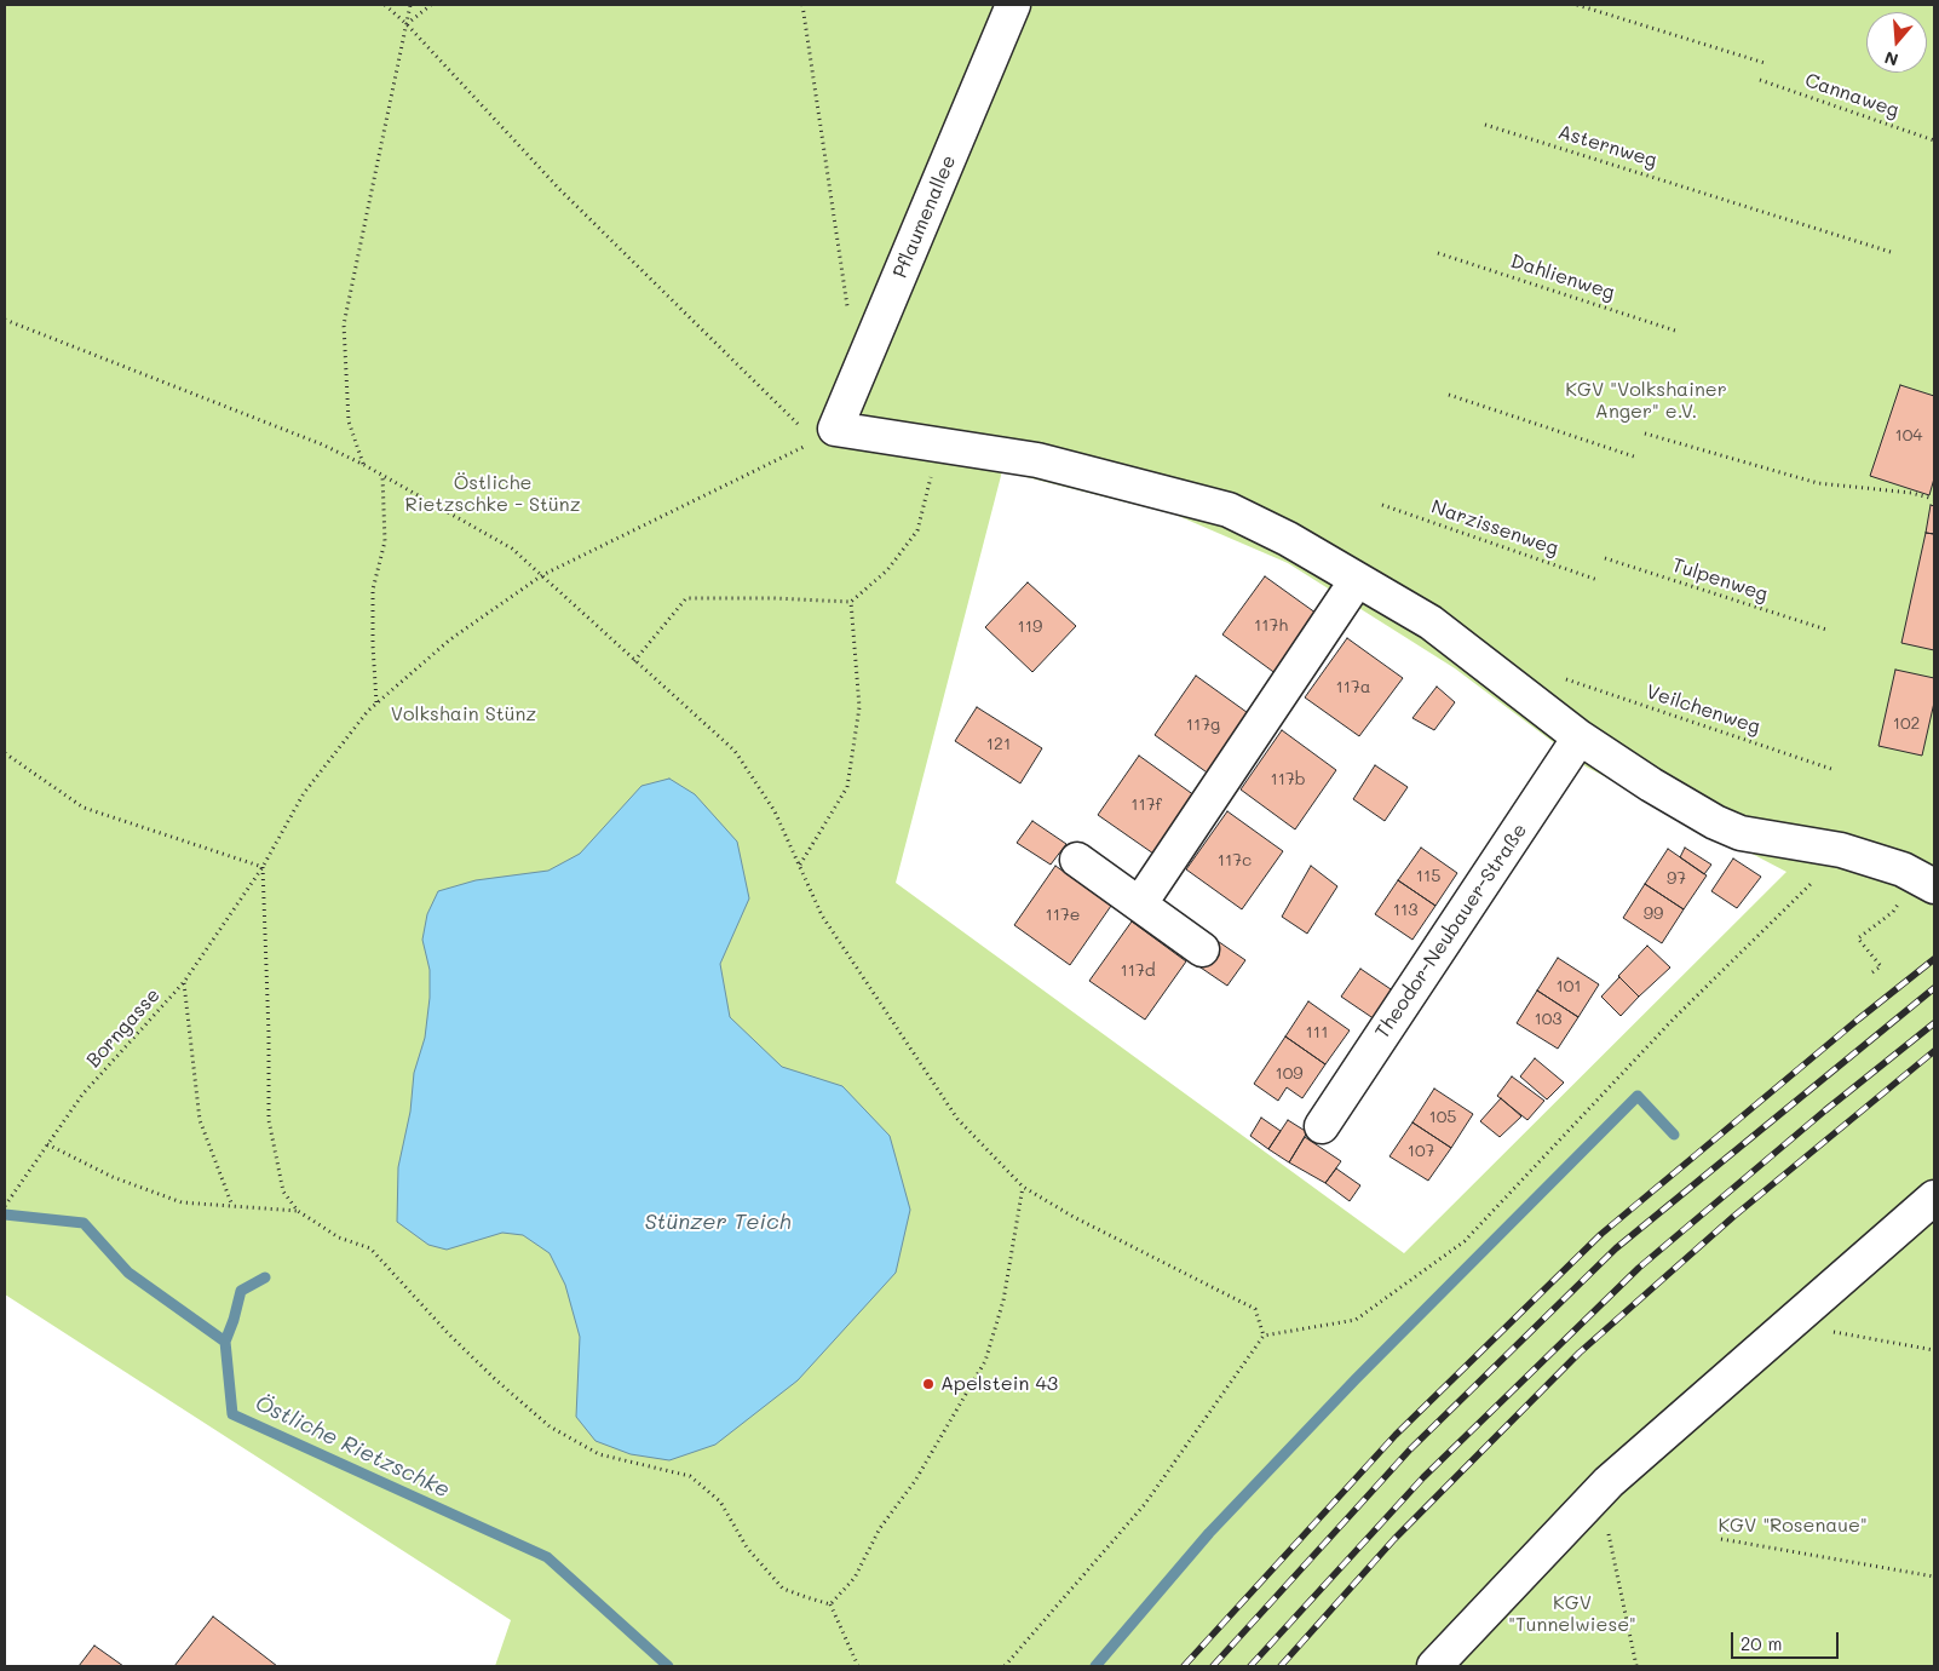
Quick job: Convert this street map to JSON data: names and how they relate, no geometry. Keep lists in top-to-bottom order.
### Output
{
  "streets": {
    "street": ["Pflaumenallee", "Theodor-Neubauer-Straße"],
    "path": [
      "Cannaweg",
      "Asternweg",
      "Dahlienweg",
      "Narzissenweg",
      "Tulpenweg",
      "Veilchenweg",
      "Borngasse"
    ]
  },
  "crossings": [
    ["Pflaumenallee", "Borngasse"]
  ],
  "water": ["Stünzer Teich", "Östliche Rietzschke"],
  "parks": [
    "KGV \"Volkshainer Anger\" e.V.",
    "Östliche Rietzschke - Stünz",
    "Volkshain Stünz",
    "KGV \"Rosenaue\"",
    "KGV \"Tunnelwiese\""
  ],
  "places": ["Apelstein 43"],
  "house_numbers": [
    "104",
    "117h",
    "119",
    "117a",
    "102",
    "117g",
    "121",
    "117b",
    "117f",
    "117c",
    "115",
    "97",
    "113",
    "99",
    "117e",
    "117d",
    "101",
    "103",
    "111",
    "109",
    "105",
    "107"
  ],
  "scale_bar": "20 m",
  "north": "bottom"
}
